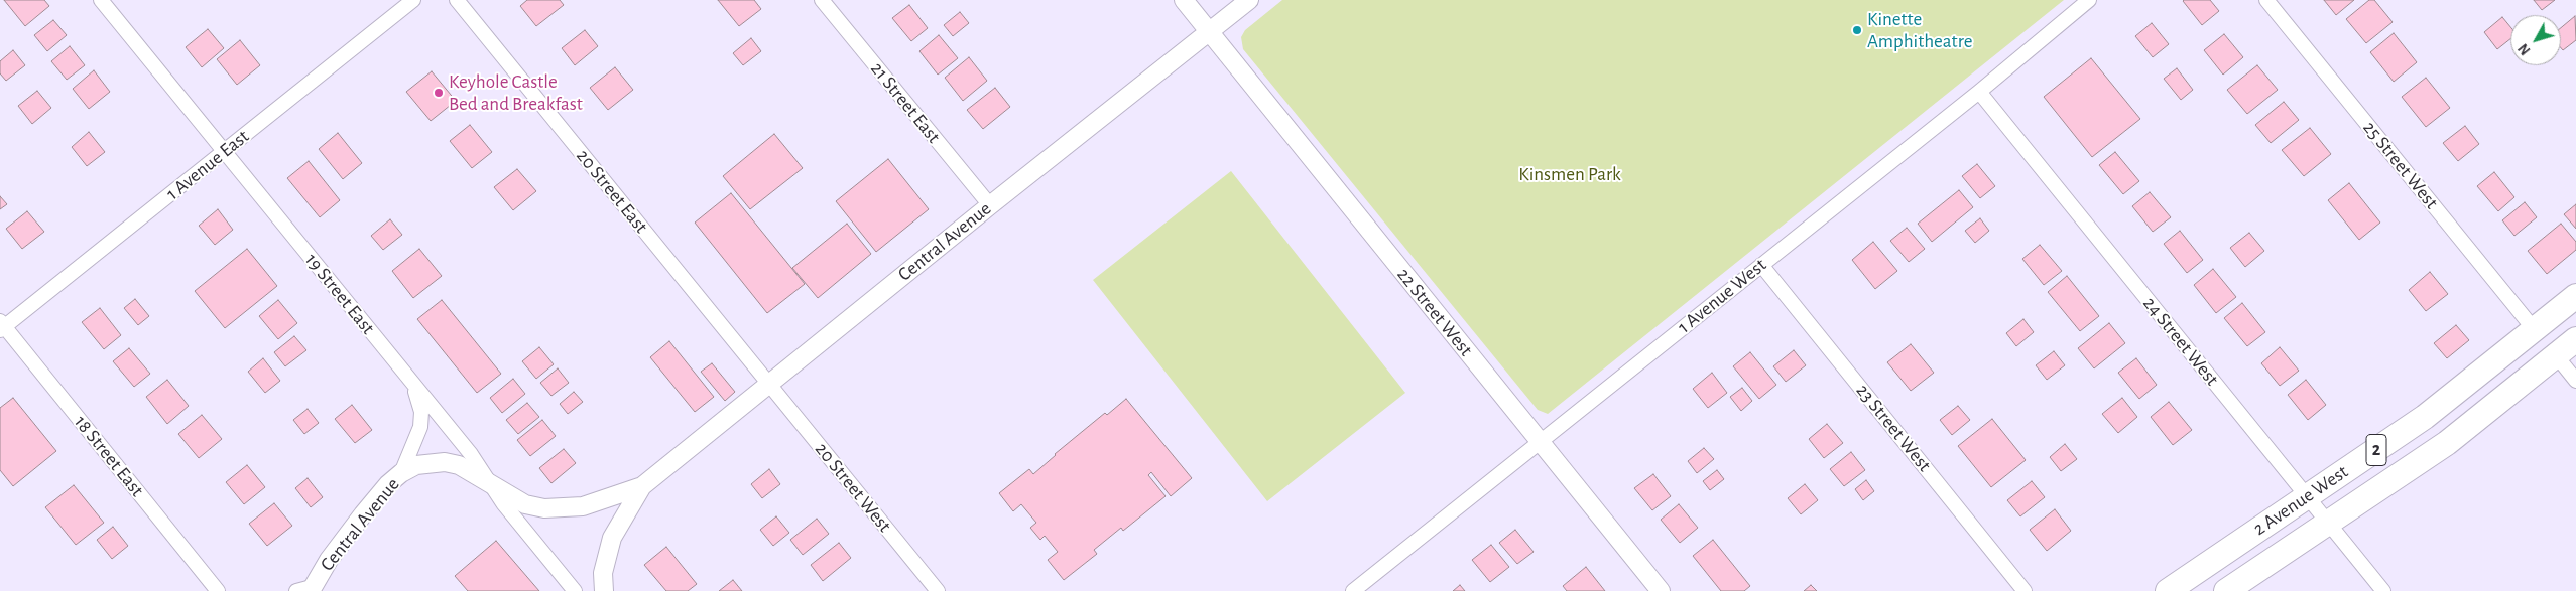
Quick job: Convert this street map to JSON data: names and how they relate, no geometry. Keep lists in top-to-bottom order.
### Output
{
  "streets": {
    "highway": ["2", "2 Avenue West"],
    "street": [
      "21 Street East",
      "1 Avenue East",
      "25 Street West",
      "20 Street East",
      "Central Avenue",
      "19 Street East",
      "1 Avenue West",
      "22 Street West",
      "24 Street West",
      "23 Street West",
      "18 Street East",
      "20 Street West"
    ]
  },
  "crossings": [
    ["21 Street East", "Central Avenue"],
    ["1 Avenue East", "19 Street East"],
    ["1 Avenue East", "18 Street East"],
    ["25 Street West", "2 Avenue West"],
    ["20 Street East", "Central Avenue"],
    ["20 Street East", "20 Street West"],
    ["Central Avenue", "19 Street East"],
    ["Central Avenue", "22 Street West"],
    ["Central Avenue", "20 Street West"],
    ["1 Avenue West", "22 Street West"],
    ["1 Avenue West", "24 Street West"],
    ["1 Avenue West", "23 Street West"],
    ["24 Street West", "2 Avenue West"]
  ],
  "parks": ["Kinsmen Park"],
  "places": ["Kinette Amphitheatre", "Keyhole Castle Bed and Breakfast"],
  "north": "bottom left"
}
